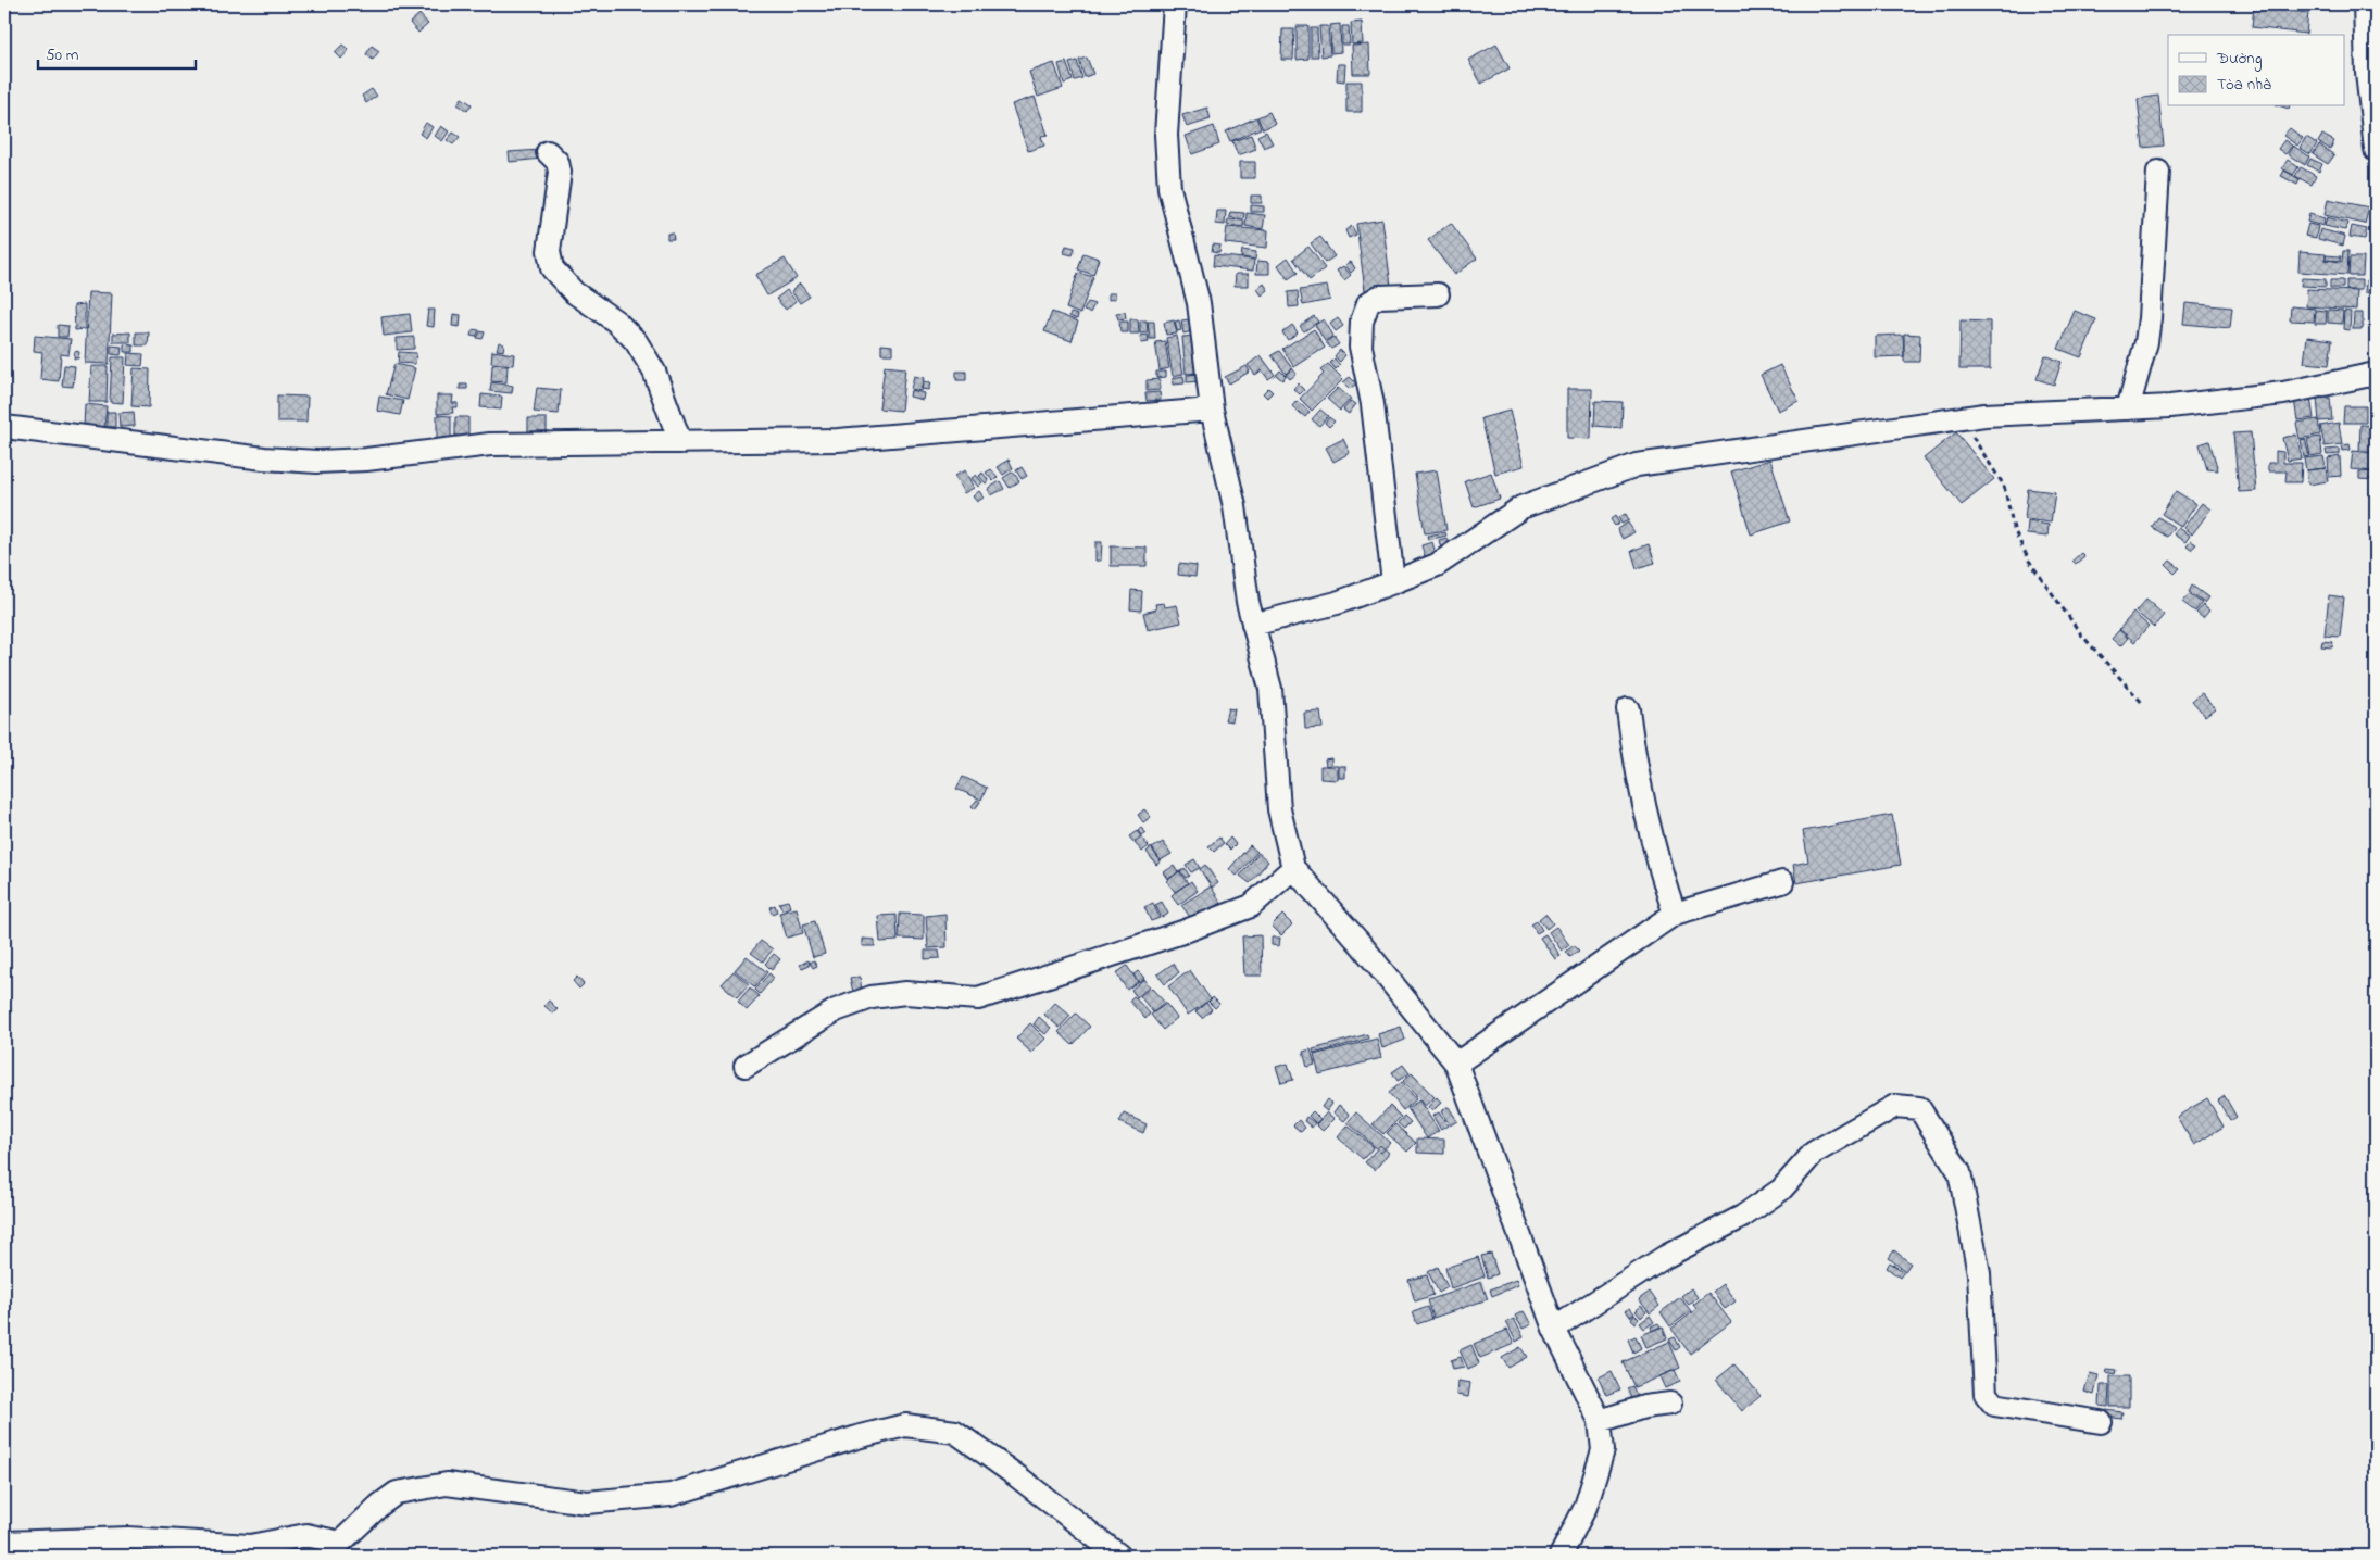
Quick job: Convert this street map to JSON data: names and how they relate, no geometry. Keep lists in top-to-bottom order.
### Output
{
  "legend": ["Đường", "Tòa nhà"],
  "scale_bar": "50 m"
}
